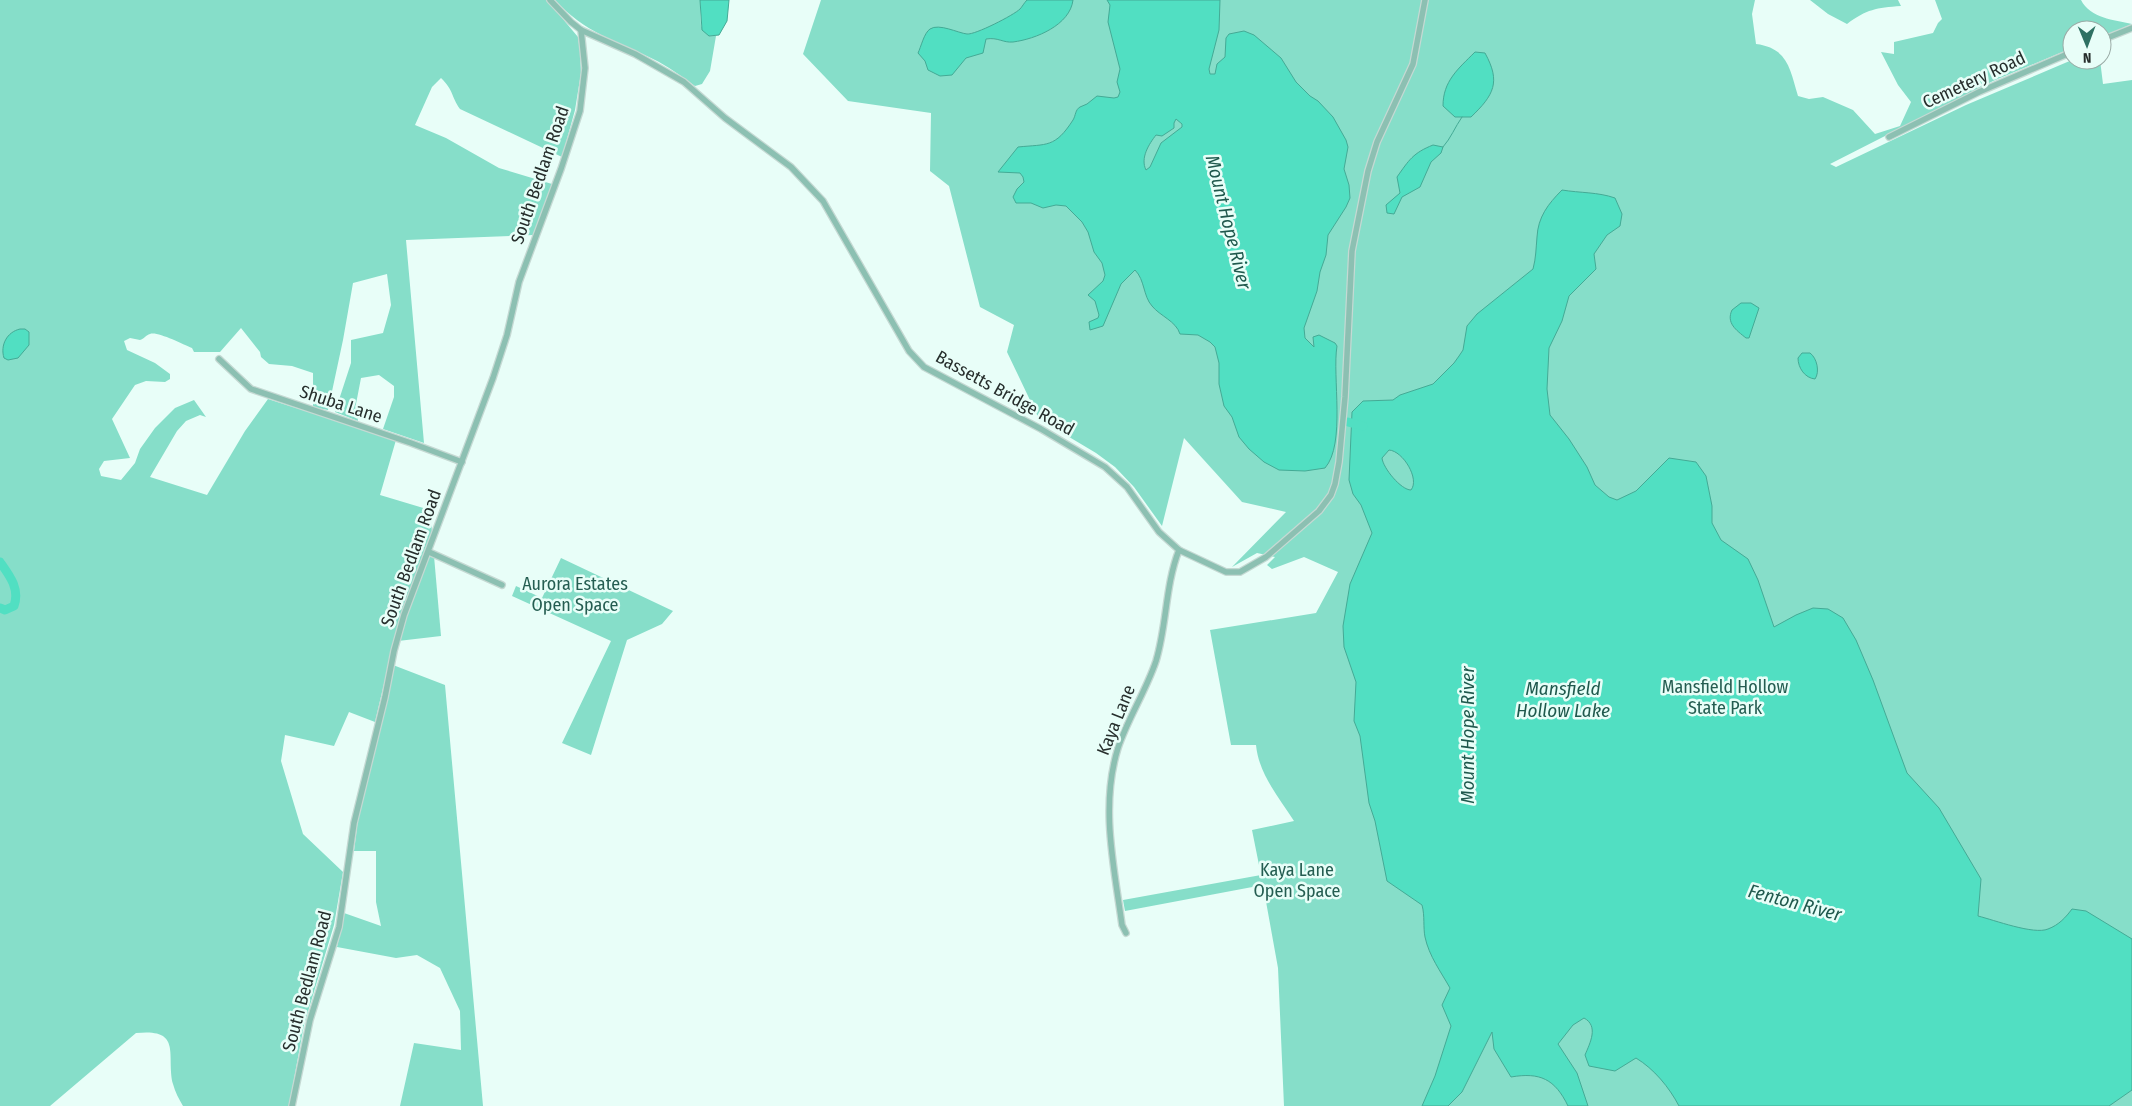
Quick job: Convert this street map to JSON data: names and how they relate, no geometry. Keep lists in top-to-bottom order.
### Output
{
  "streets": {
    "street": [
      "Cemetery Road",
      "South Bedlam Road",
      "Bassetts Bridge Road",
      "Shuba Lane",
      "Kaya Lane"
    ]
  },
  "crossings": [
    ["South Bedlam Road", "Bassetts Bridge Road"],
    ["South Bedlam Road", "Shuba Lane"],
    ["Bassetts Bridge Road", "Kaya Lane"]
  ],
  "water": ["Mount Hope River", "Mansfield Hollow Lake", "Fenton River"],
  "parks": ["Aurora Estates Open Space", "Mansfield Hollow State Park", "Kaya Lane Open Space"],
  "north": "bottom"
}
